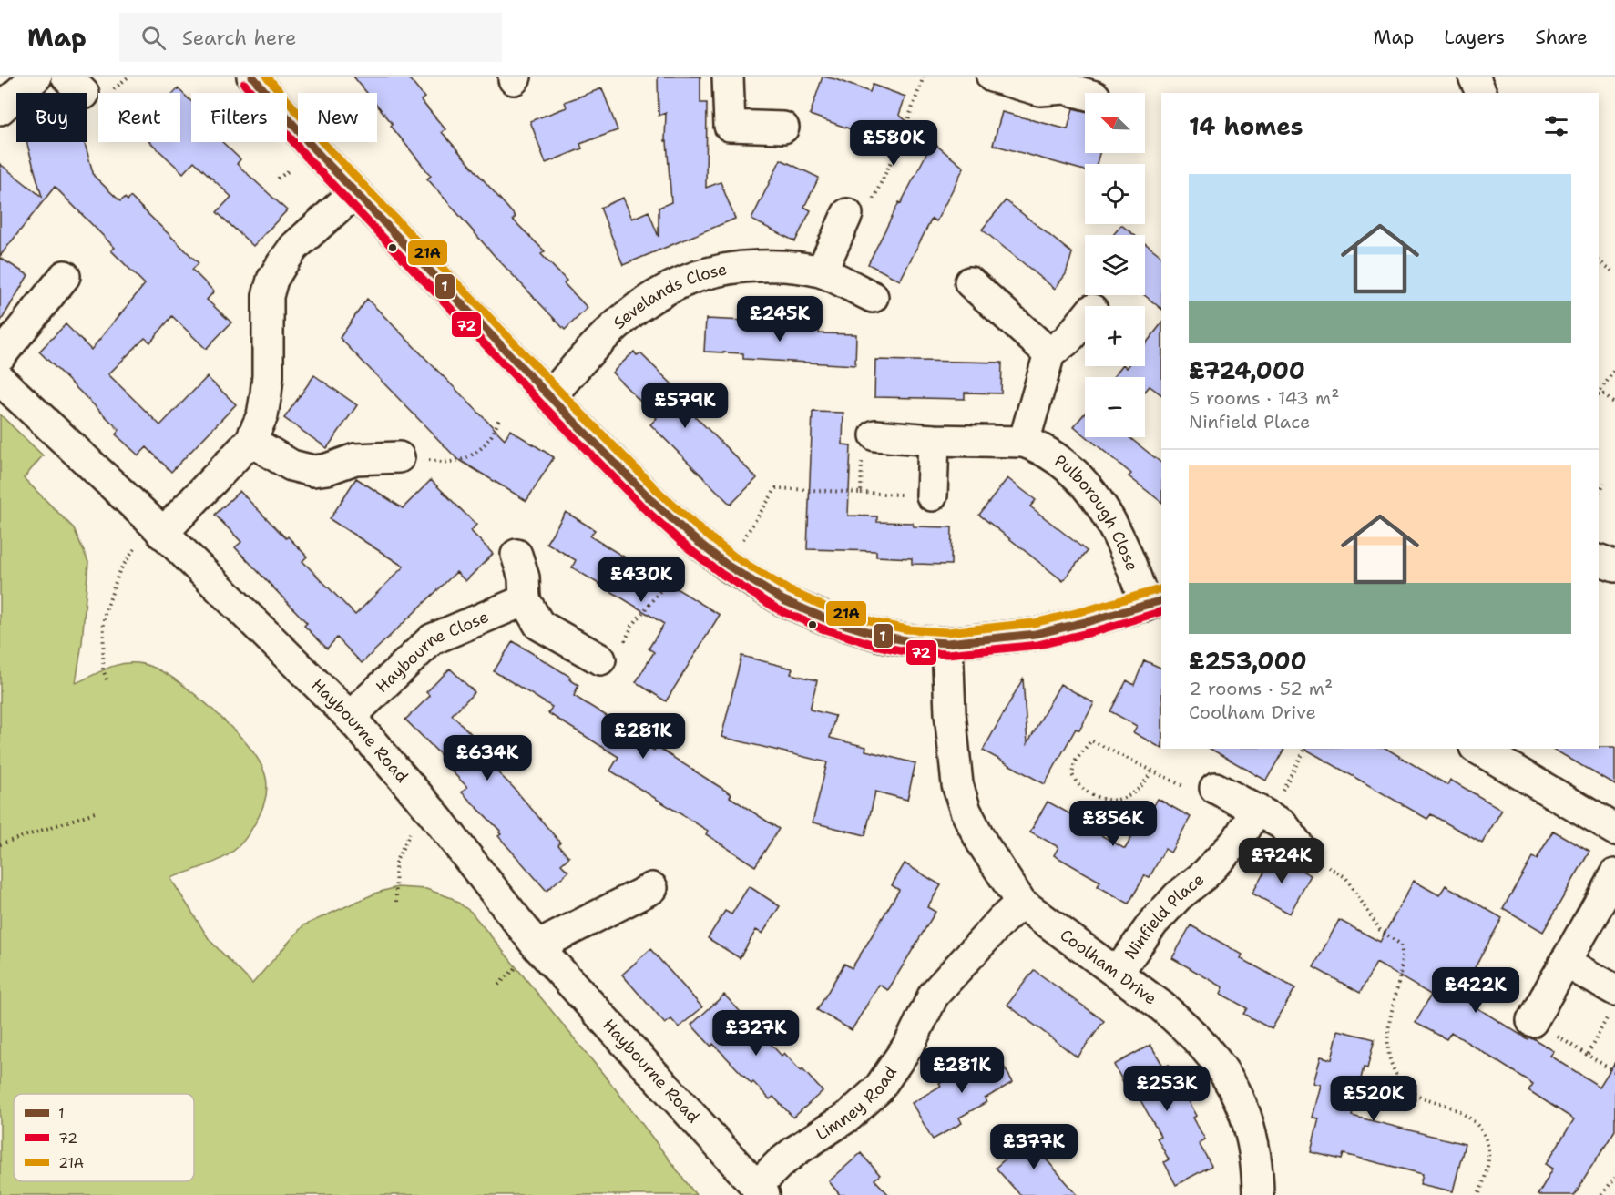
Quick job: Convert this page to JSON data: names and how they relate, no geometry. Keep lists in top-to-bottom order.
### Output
{
  "streets": {
    "street": [
      "Sevelands Close",
      "Pulborough Close",
      "Haybourne Close",
      "Haybourne Road",
      "Ninfield Place",
      "Coolham Drive",
      "Limney Road"
    ]
  },
  "crossings": [
    ["Haybourne Close", "Haybourne Road"],
    ["Haybourne Road", "Limney Road"],
    ["Ninfield Place", "Coolham Drive"],
    ["Coolham Drive", "Limney Road"]
  ],
  "lines": ["transit line 1", "transit line 21A", "transit line 72"],
  "legend": ["1", "72", "21A"],
  "north": "top left",
  "page": {
    "header": "Map",
    "search": "Search here",
    "nav": ["Map", "Layers", "Share"],
    "map_buttons": ["+", "−"],
    "chip": [
      "Buy",
      "Rent",
      "Filters",
      "New"
    ],
    "heading": "14 homes",
    "price": [
      "£580K",
      "£245K",
      "£579K",
      "£430K",
      "£281K",
      "£634K",
      "£856K",
      "£724K",
      "£422K",
      "£327K",
      "£281K",
      "£253K",
      "£520K",
      "£377K"
    ],
    "list": [
      {
        "name": "£724,000",
        "note": "5 rooms · 143 m² · Ninfield Place"
      },
      {
        "name": "£253,000",
        "note": "2 rooms · 52 m² · Coolham Drive"
      }
    ]
  }
}
